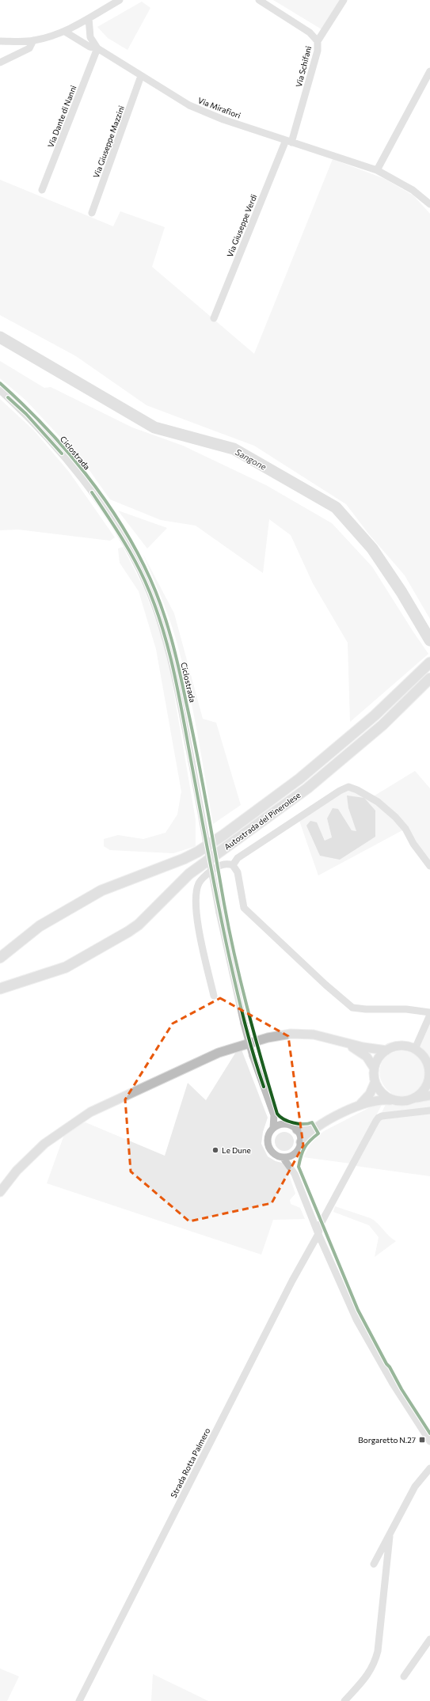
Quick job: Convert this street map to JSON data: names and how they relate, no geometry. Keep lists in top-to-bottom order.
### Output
{
  "streets": {
    "highway": ["Autostrada del Pinerolese"],
    "street": [
      "Via Schifani",
      "Via Mirafiori",
      "Via Dante di Nanni",
      "Via Giuseppe Mazzini",
      "Via Giuseppe Verdi",
      "Strada Rotta Palmero"
    ],
    "cycle path": ["Ciclostrada"]
  },
  "crossings": [
    ["Via Schifani", "Via Mirafiori"],
    ["Via Schifani", "Via Giuseppe Verdi"],
    ["Via Mirafiori", "Via Dante di Nanni"],
    ["Via Mirafiori", "Via Giuseppe Mazzini"],
    ["Via Mirafiori", "Via Giuseppe Verdi"]
  ],
  "water": ["Sangone"],
  "places": {
    "other": ["Le Dune"],
    "transit": ["Borgaretto N.27"]
  }
}
